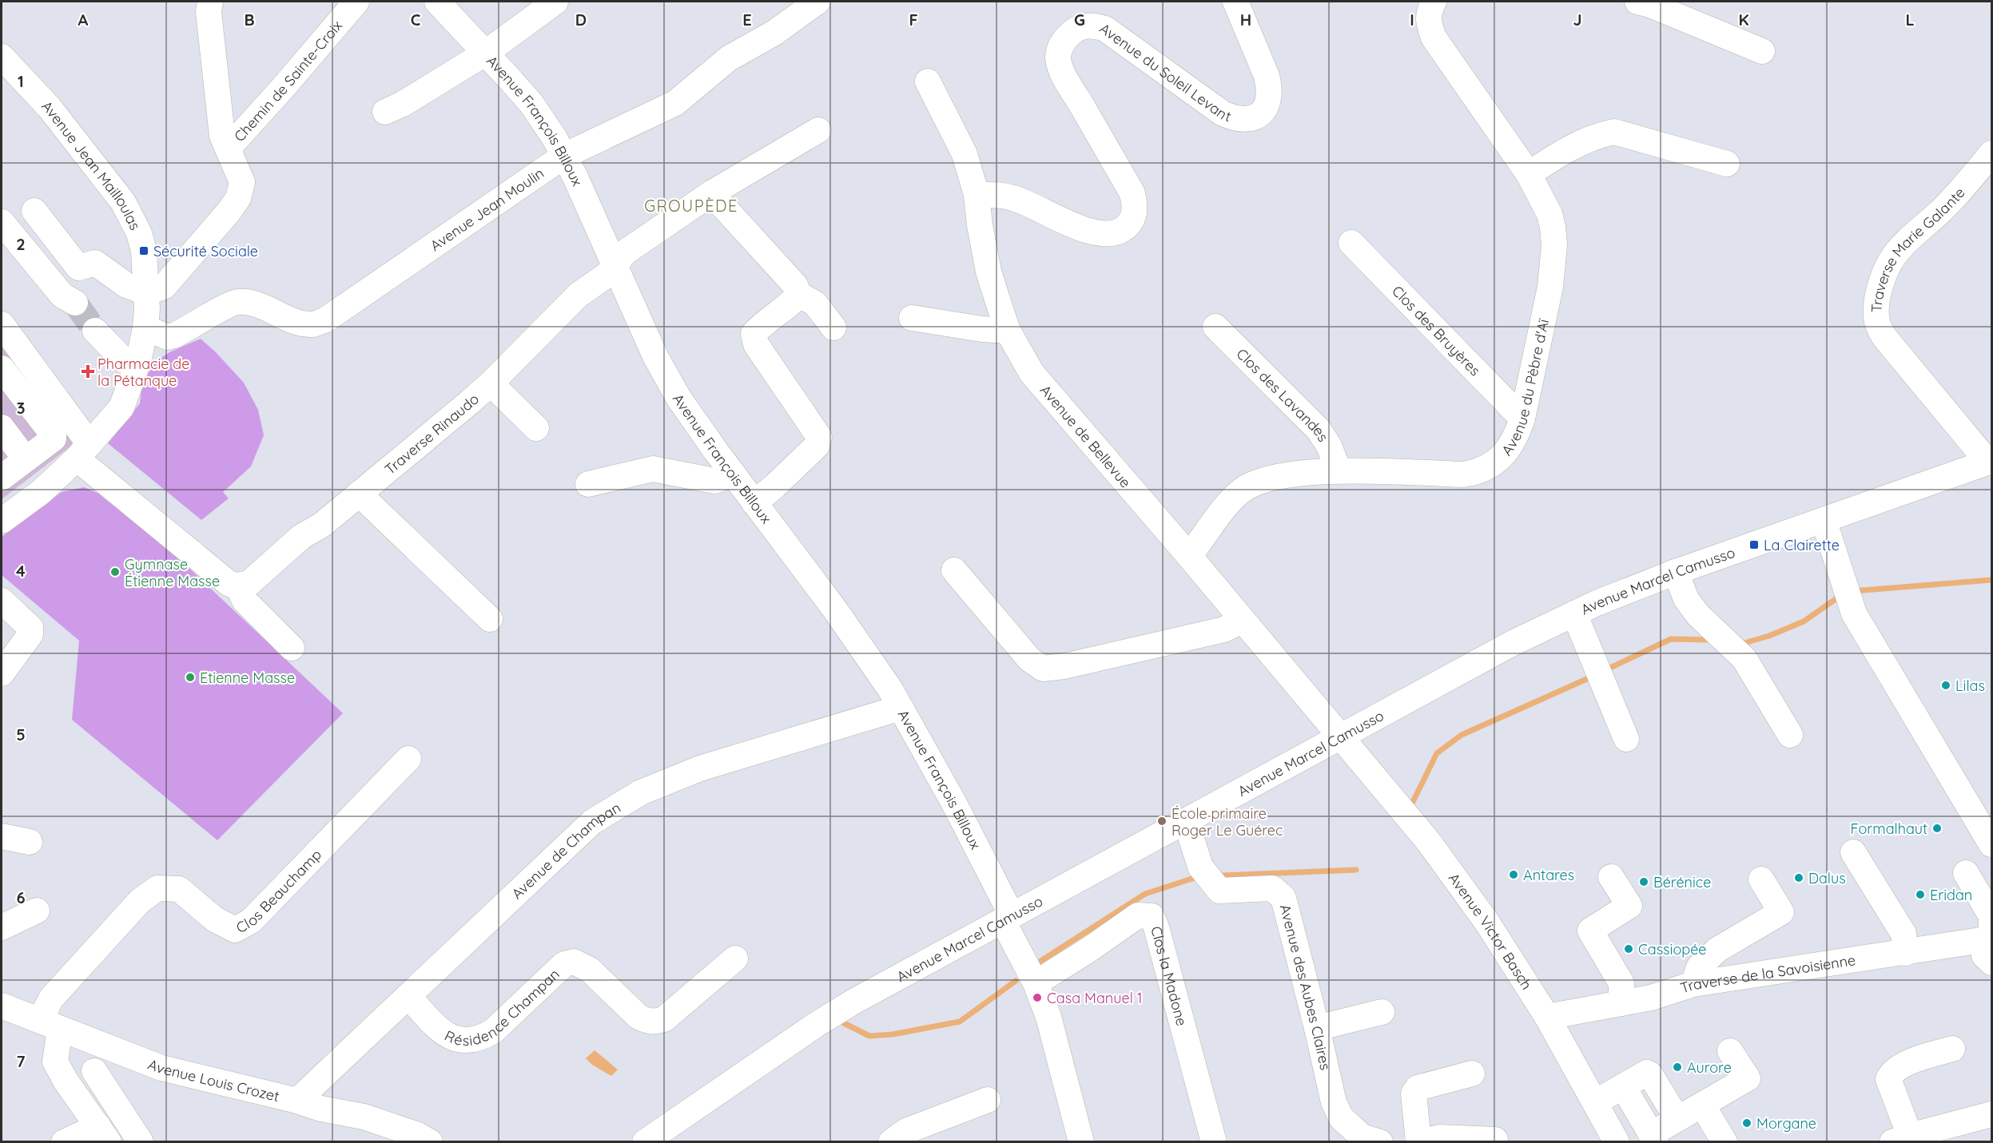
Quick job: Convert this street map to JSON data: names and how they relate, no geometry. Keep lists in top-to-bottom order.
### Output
{
  "streets": {
    "street": [
      "Avenue du Soleil Levant",
      "Chemin de Sainte-Croix",
      "Avenue François Billoux",
      "Avenue Jean Mailloulas",
      "Avenue Jean Moulin",
      "Traverse Marie Galante",
      "Clos des Bruyères",
      "Avenue du Pèbre d'Aï",
      "Clos des Lavandes",
      "Traverse Rinaudo",
      "Avenue de Bellevue",
      "Avenue Marcel Camusso",
      "Avenue de Champan",
      "Clos Beauchamp",
      "Avenue Victor Basch",
      "Traverse de la Savoisienne",
      "Clos la Madone",
      "Avenue des Aubes Claires",
      "Résidence Champan",
      "Avenue Louis Crozet"
    ]
  },
  "crossings": [
    ["Avenue du Soleil Levant", "Avenue de Bellevue"],
    ["Chemin de Sainte-Croix", "Avenue Jean Mailloulas"],
    ["Avenue François Billoux", "Avenue Jean Moulin"],
    ["Avenue François Billoux", "Traverse Rinaudo"],
    ["Avenue François Billoux", "Avenue Marcel Camusso"],
    ["Avenue François Billoux", "Avenue de Champan"],
    ["Avenue François Billoux", "Clos la Madone"],
    ["Avenue Jean Mailloulas", "Avenue Jean Moulin"],
    ["Traverse Marie Galante", "Avenue Marcel Camusso"],
    ["Clos des Bruyères", "Avenue du Pèbre d'Aï"],
    ["Avenue du Pèbre d'Aï", "Clos des Lavandes"],
    ["Avenue du Pèbre d'Aï", "Avenue de Bellevue"],
    ["Avenue de Bellevue", "Avenue Marcel Camusso"],
    ["Avenue de Bellevue", "Avenue Victor Basch"],
    ["Avenue Marcel Camusso", "Avenue Victor Basch"],
    ["Avenue Marcel Camusso", "Avenue des Aubes Claires"],
    ["Avenue de Champan", "Résidence Champan"],
    ["Avenue de Champan", "Avenue Louis Crozet"],
    ["Clos Beauchamp", "Avenue Louis Crozet"],
    ["Avenue Victor Basch", "Traverse de la Savoisienne"]
  ],
  "districts": ["GROUPÈDE"],
  "places": {
    "transit": ["Sécurité Sociale", "La Clairette"],
    "health": ["Pharmacie de la Pétanque"],
    "other": [
      "Gymnase Étienne Masse",
      "Etienne Masse",
      "Lilas",
      "École primaire Roger Le Guérec",
      "Formalhaut",
      "Antares",
      "Dalus",
      "Bérénice",
      "Eridan",
      "Cassiopée",
      "Casa Manuel 1",
      "Aurore",
      "Morgane"
    ]
  },
  "grid": {
    "columns": [
      "A",
      "B",
      "C",
      "D",
      "E",
      "F",
      "G",
      "H",
      "I",
      "J",
      "K",
      "L"
    ],
    "rows": [
      "1",
      "2",
      "3",
      "4",
      "5",
      "6",
      "7"
    ]
  }
}
